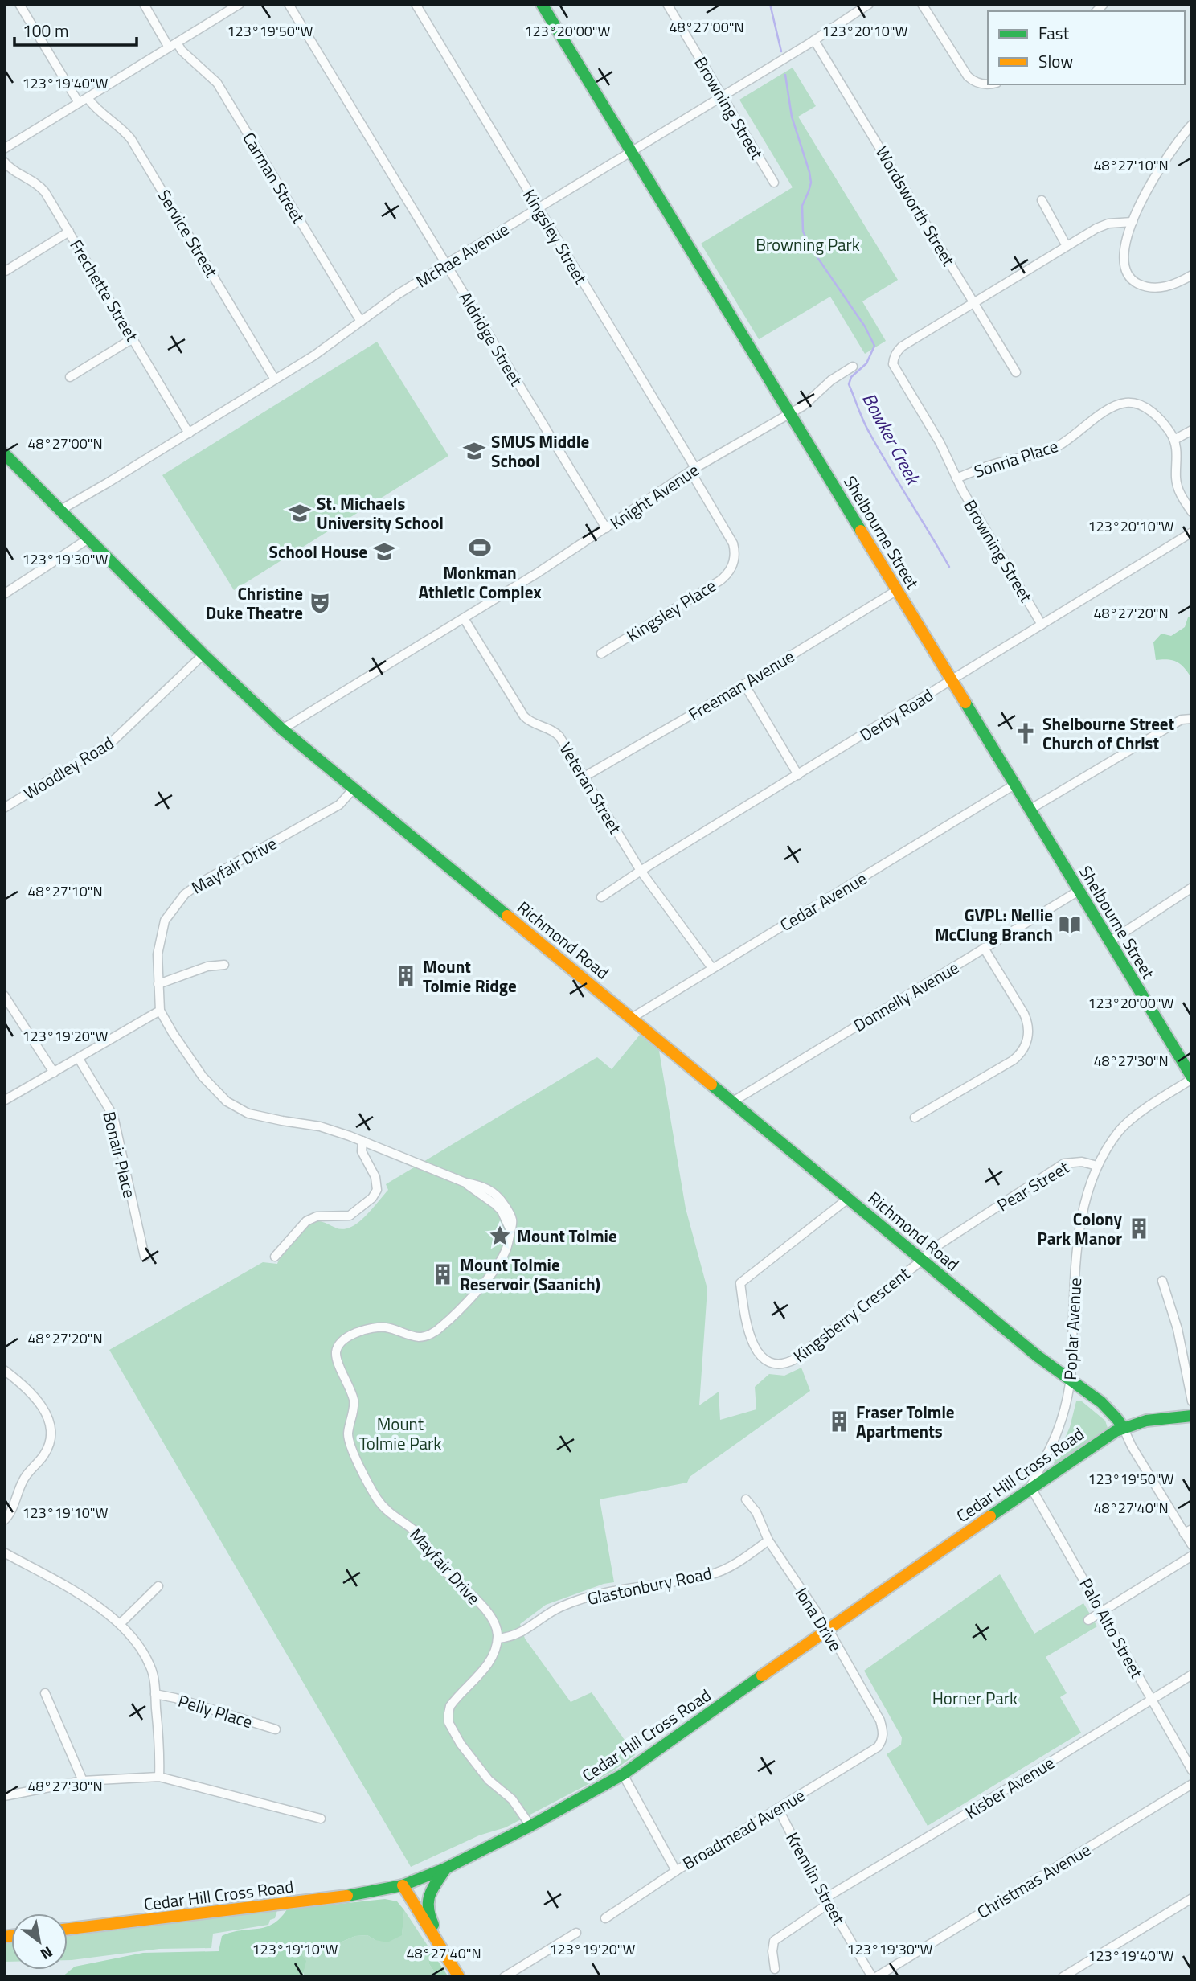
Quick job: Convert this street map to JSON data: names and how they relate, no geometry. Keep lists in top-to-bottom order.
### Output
{
  "streets": {
    "main road": ["Shelbourne Street", "Richmond Road", "Cedar Hill Cross Road"],
    "street": [
      "Browning Street",
      "Carman Street",
      "Wordsworth Street",
      "Service Street",
      "Kingsley Street",
      "McRae Avenue",
      "Frechette Street",
      "Aldridge Street",
      "Sonria Place",
      "Knight Avenue",
      "Kingsley Place",
      "Freeman Avenue",
      "Derby Road",
      "Woodley Road",
      "Veteran Street",
      "Mayfair Drive",
      "Cedar Avenue",
      "Donnelly Avenue",
      "Bonair Place",
      "Pear Street",
      "Kingsberry Crescent",
      "Poplar Avenue",
      "Glastonbury Road",
      "Iona Drive",
      "Palo Alto Street",
      "Pelly Place",
      "Kisber Avenue",
      "Broadmead Avenue",
      "Kremlin Street",
      "Christmas Avenue"
    ]
  },
  "crossings": [
    ["Browning Street", "Wordsworth Street"],
    ["Browning Street", "McRae Avenue"],
    ["Browning Street", "Sonria Place"],
    ["Browning Street", "Derby Road"],
    ["Carman Street", "McRae Avenue"],
    ["Wordsworth Street", "McRae Avenue"],
    ["Service Street", "McRae Avenue"],
    ["Kingsley Street", "McRae Avenue"],
    ["Kingsley Street", "Knight Avenue"],
    ["Kingsley Street", "Kingsley Place"],
    ["McRae Avenue", "Frechette Street"],
    ["McRae Avenue", "Aldridge Street"],
    ["McRae Avenue", "Shelbourne Street"],
    ["McRae Avenue", "Richmond Road"],
    ["Aldridge Street", "Knight Avenue"],
    ["Knight Avenue", "Shelbourne Street"],
    ["Knight Avenue", "Kingsley Place"],
    ["Knight Avenue", "Veteran Street"],
    ["Knight Avenue", "Richmond Road"],
    ["Shelbourne Street", "Freeman Avenue"],
    ["Shelbourne Street", "Derby Road"],
    ["Shelbourne Street", "Cedar Avenue"],
    ["Shelbourne Street", "Donnelly Avenue"],
    ["Freeman Avenue", "Veteran Street"],
    ["Derby Road", "Veteran Street"],
    ["Woodley Road", "Richmond Road"],
    ["Veteran Street", "Cedar Avenue"],
    ["Mayfair Drive", "Richmond Road"],
    ["Mayfair Drive", "Glastonbury Road"],
    ["Cedar Avenue", "Richmond Road"],
    ["Richmond Road", "Donnelly Avenue"],
    ["Richmond Road", "Pear Street"],
    ["Richmond Road", "Kingsberry Crescent"],
    ["Richmond Road", "Poplar Avenue"],
    ["Richmond Road", "Cedar Hill Cross Road"],
    ["Pear Street", "Kingsberry Crescent"],
    ["Pear Street", "Poplar Avenue"],
    ["Poplar Avenue", "Cedar Hill Cross Road"],
    ["Poplar Avenue", "Palo Alto Street"],
    ["Cedar Hill Cross Road", "Iona Drive"],
    ["Cedar Hill Cross Road", "Palo Alto Street"],
    ["Glastonbury Road", "Iona Drive"],
    ["Iona Drive", "Broadmead Avenue"],
    ["Palo Alto Street", "Kisber Avenue"],
    ["Kisber Avenue", "Kremlin Street"],
    ["Broadmead Avenue", "Kremlin Street"],
    ["Kremlin Street", "Christmas Avenue"]
  ],
  "water": ["Bowker Creek"],
  "parks": ["Browning Park", "Mount Tolmie Park", "Horner Park"],
  "places": {
    "school or university": ["SMUS Middle School", "St. Michaels University School", "School House"],
    "sports": ["Monkman Athletic Complex"],
    "theatre": ["Christine Duke Theatre"],
    "church": ["Shelbourne Street Church of Christ"],
    "library": ["GVPL: Nellie McClung Branch"],
    "building": [
      "Mount Tolmie Ridge",
      "Colony Park Manor",
      "Mount Tolmie Reservoir (Saanich)",
      "Fraser Tolmie Apartments"
    ],
    "place": ["Mount Tolmie"]
  },
  "legend": ["Fast", "Slow"],
  "scale_bar": "100 m",
  "north": "bottom right",
  "coordinates": [
    "48°27'00\"N",
    "123°19'50\"W",
    "123°20'00\"W",
    "123°20'10\"W",
    "123°19'40\"W",
    "48°27'10\"N",
    "123°19'30\"W",
    "48°27'20\"N",
    "123°19'20\"W",
    "48°27'30\"N",
    "48°27'40\"N",
    "123°19'10\"W"
  ]
}
